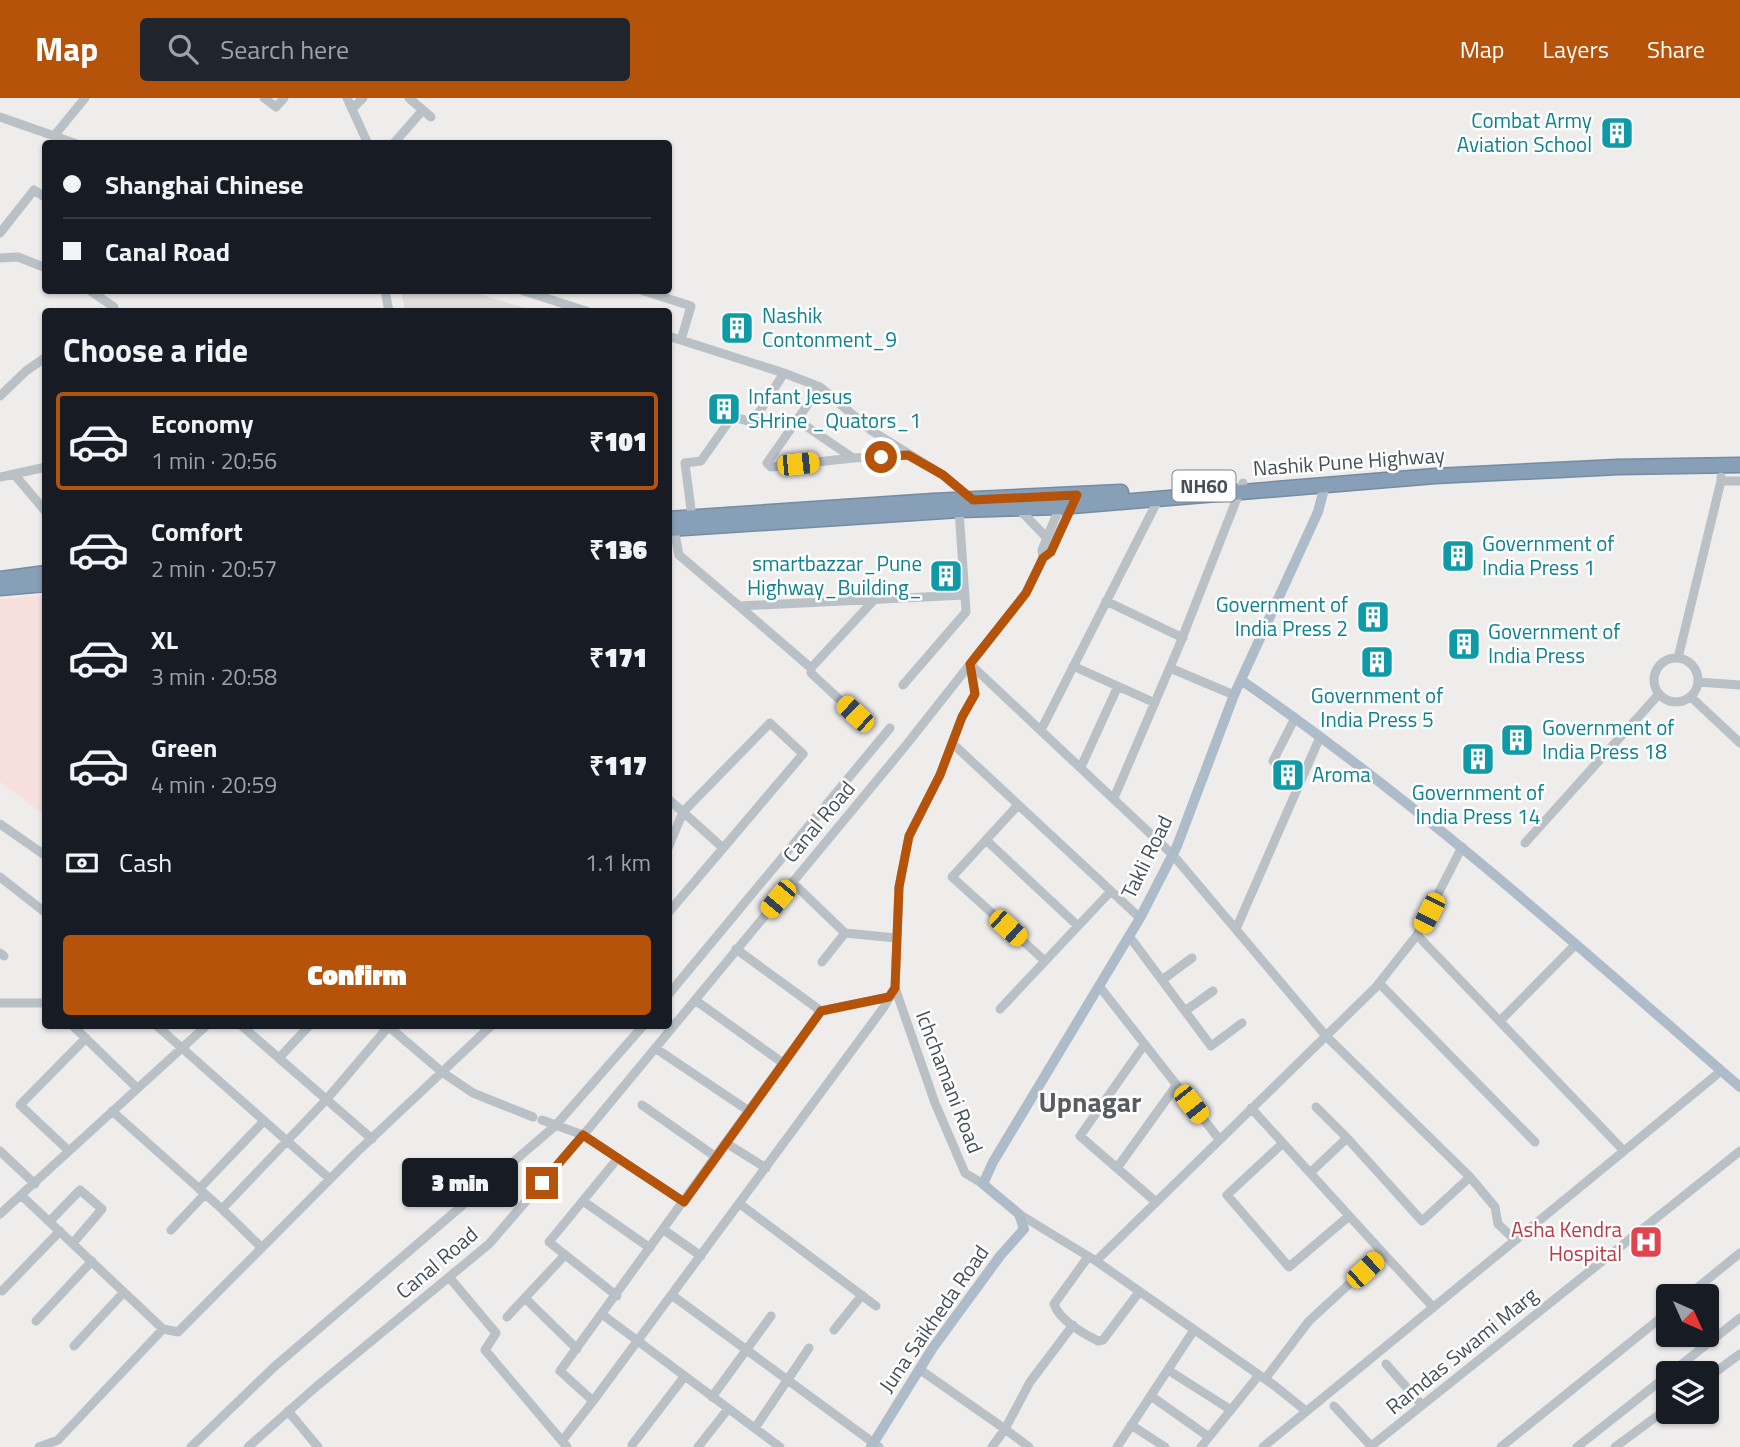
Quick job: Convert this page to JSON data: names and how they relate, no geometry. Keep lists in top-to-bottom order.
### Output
{
  "streets": {
    "highway": ["Nashik Pune Highway", "NH60"],
    "main road": ["Takli Road", "Juna Saikheda Road"],
    "street": ["Canal Road", "Ichchamani Road", "Ramdas Swami Marg"]
  },
  "crossings": [
    ["Nashik Pune Highway", "Canal Road"],
    ["Nashik Pune Highway", "Takli Road"],
    ["Canal Road", "Ichchamani Road"],
    ["Takli Road", "Ichchamani Road"]
  ],
  "districts": ["Upnagar"],
  "places": {
    "building": [
      "Combat Army Aviation School",
      "Nashik Contonment_9",
      "Infant Jesus SHrine _Quators_1",
      "Government of India Press 1",
      "smartbazzar_Pune Highway_Building_",
      "Government of India Press 2",
      "Government of India Press",
      "Government of India Press 5",
      "Government of India Press 18",
      "Government of India Press 14",
      "Aroma"
    ],
    "hospital": ["Asha Kendra Hospital"]
  },
  "north": "bottom right",
  "page": {
    "header": "Map",
    "search": "Search here",
    "nav": ["Map", "Layers", "Share"],
    "banner": ["Shanghai Chinese", "Canal Road"],
    "heading": "Choose a ride",
    "list": [
      {
        "name": "Economy",
        "note": "1 min · 20:56",
        "value": "₹101"
      },
      {
        "name": "Comfort",
        "note": "2 min · 20:57",
        "value": "₹136"
      },
      {
        "name": "XL",
        "note": "3 min · 20:58",
        "value": "₹171"
      },
      {
        "name": "Green",
        "note": "4 min · 20:59",
        "value": "₹117"
      }
    ],
    "pay": ["Cash", "1.1 km"],
    "buttons": "Confirm",
    "bubble": "3 min"
  }
}
